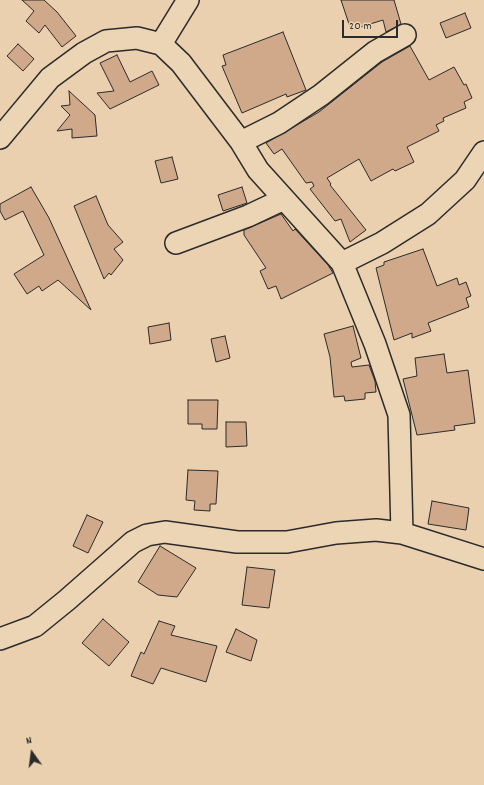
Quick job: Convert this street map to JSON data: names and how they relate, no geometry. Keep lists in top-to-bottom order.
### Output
{
  "scale_bar": "20 m",
  "north": "top"
}
